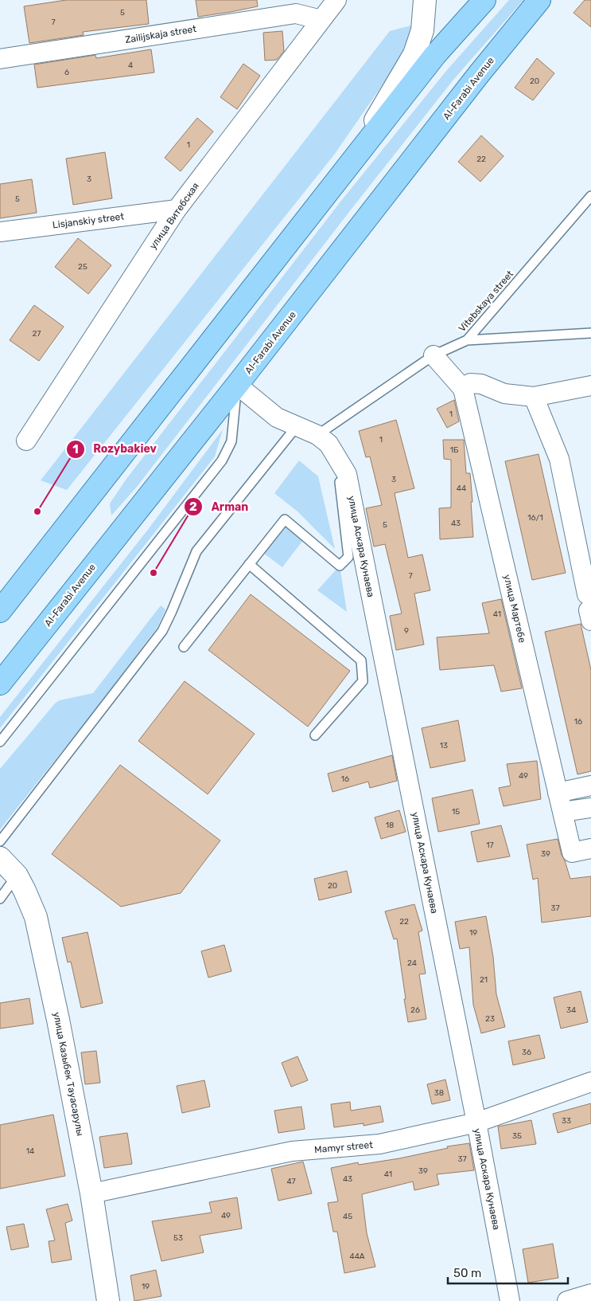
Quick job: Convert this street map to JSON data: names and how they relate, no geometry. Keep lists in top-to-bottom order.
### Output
{
  "streets": {
    "main road": ["Al-Farabi Avenue"],
    "street": [
      "Zailijskaja street",
      "улица Витебская",
      "Lisjanskiy street",
      "улица Аскара Кунаева",
      "улица Мартебе",
      "улица Казыбек Тауасарулы",
      "Mamyr street"
    ],
    "lane": ["Vitebskaya street"]
  },
  "crossings": [
    ["Zailijskaja street", "улица Витебская"],
    ["улица Витебская", "Lisjanskiy street"],
    ["Vitebskaya street", "улица Аскара Кунаева"],
    ["Vitebskaya street", "улица Мартебе"],
    ["улица Аскара Кунаева", "Mamyr street"],
    ["улица Казыбек Тауасарулы", "Mamyr street"]
  ],
  "places": ["Rozybakiev", "Arman"],
  "house_numbers": [
    "5",
    "7",
    "4",
    "6",
    "20",
    "1",
    "22",
    "3",
    "5",
    "25",
    "27",
    "1",
    "1",
    "1Б",
    "3",
    "44",
    "16/1",
    "43",
    "5",
    "7",
    "41",
    "9",
    "16",
    "13",
    "49",
    "16",
    "15",
    "18",
    "17",
    "39",
    "20",
    "37",
    "22",
    "19",
    "24",
    "21",
    "26",
    "34",
    "23",
    "36",
    "38",
    "33",
    "35",
    "14",
    "37",
    "39",
    "41",
    "43",
    "47",
    "49",
    "45",
    "53",
    "44А",
    "19"
  ],
  "scale_bar": "50 m"
}
